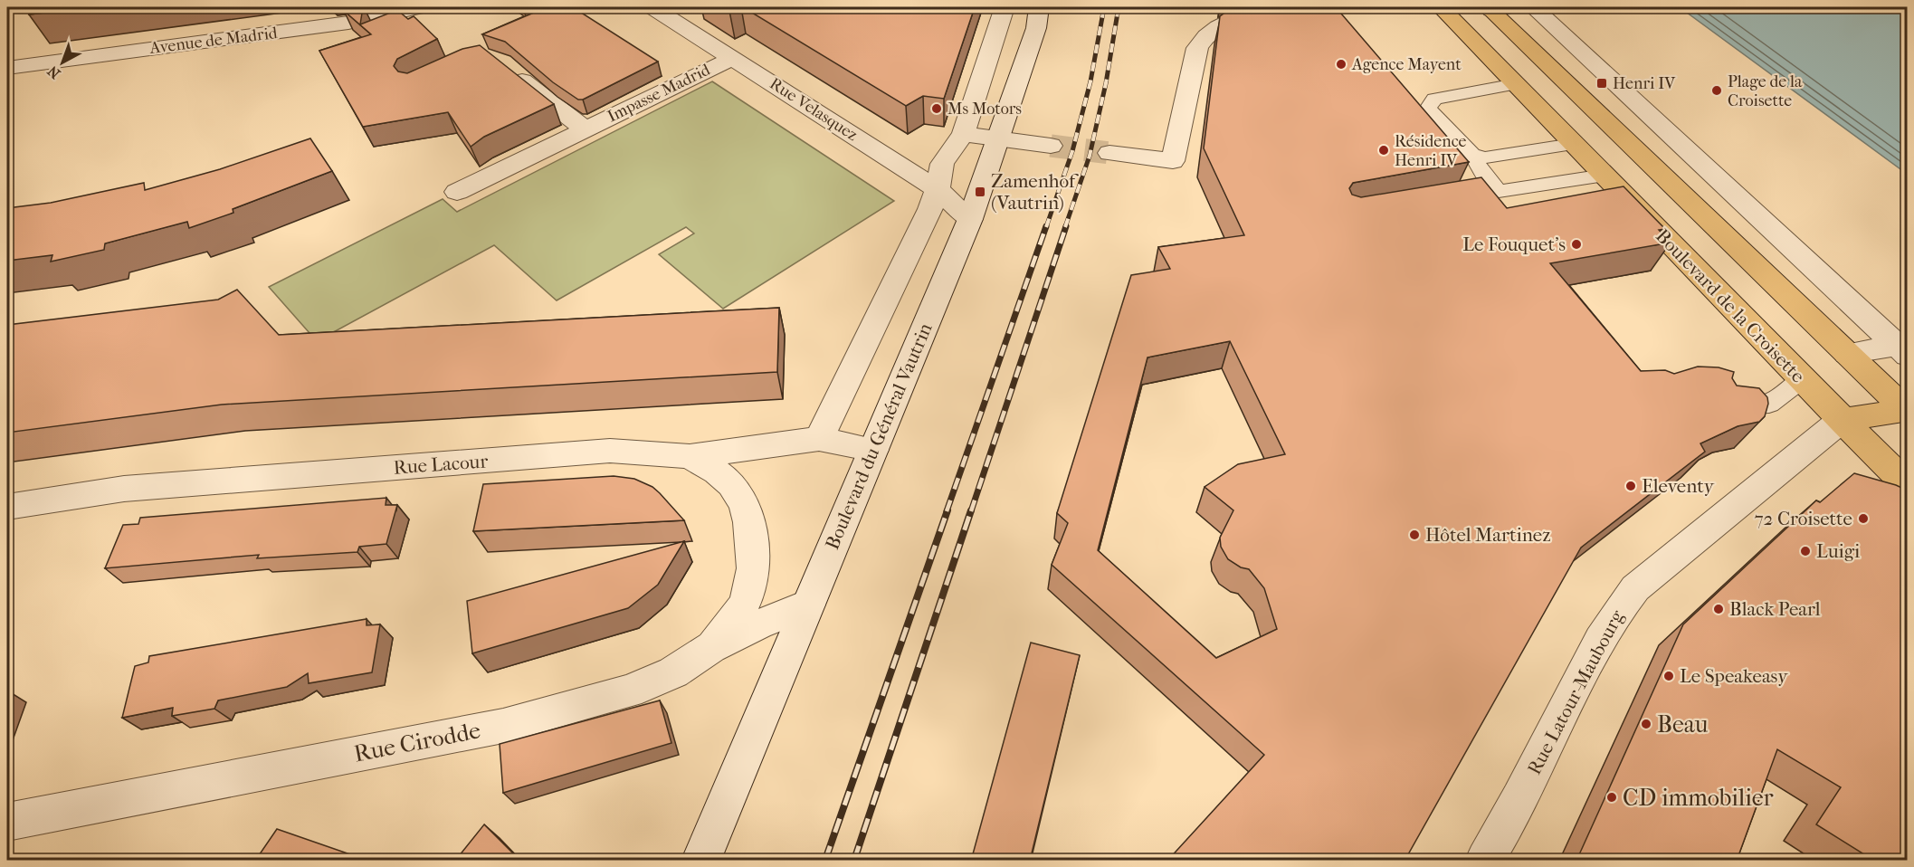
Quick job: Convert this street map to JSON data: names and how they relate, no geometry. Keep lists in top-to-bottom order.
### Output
{
  "streets": {
    "main road": ["Boulevard de la Croisette"],
    "street": [
      "Avenue de Madrid",
      "Impasse Madrid",
      "Rue Velasquez",
      "Boulevard du Général Vautrin",
      "Rue Lacour",
      "Rue Latour-Maubourg",
      "Rue Cirodde"
    ]
  },
  "crossings": [
    ["Impasse Madrid", "Rue Velasquez"],
    ["Rue Velasquez", "Boulevard du Général Vautrin"],
    ["Boulevard de la Croisette", "Rue Latour-Maubourg"],
    ["Boulevard du Général Vautrin", "Rue Lacour"],
    ["Boulevard du Général Vautrin", "Rue Cirodde"]
  ],
  "places": {
    "other": [
      "Agence Mayent",
      "Plage de la Croisette",
      "Ms Motors",
      "Résidence Henri IV",
      "Le Fouquet's",
      "Eleventy",
      "72 Croisette",
      "Hôtel Martinez",
      "Luigi",
      "Black Pearl",
      "Le Speakeasy",
      "Beau",
      "CD immobilier"
    ],
    "transit": ["Henri IV", "Zamenhof (Vautrin)"]
  },
  "north": "bottom left"
}
